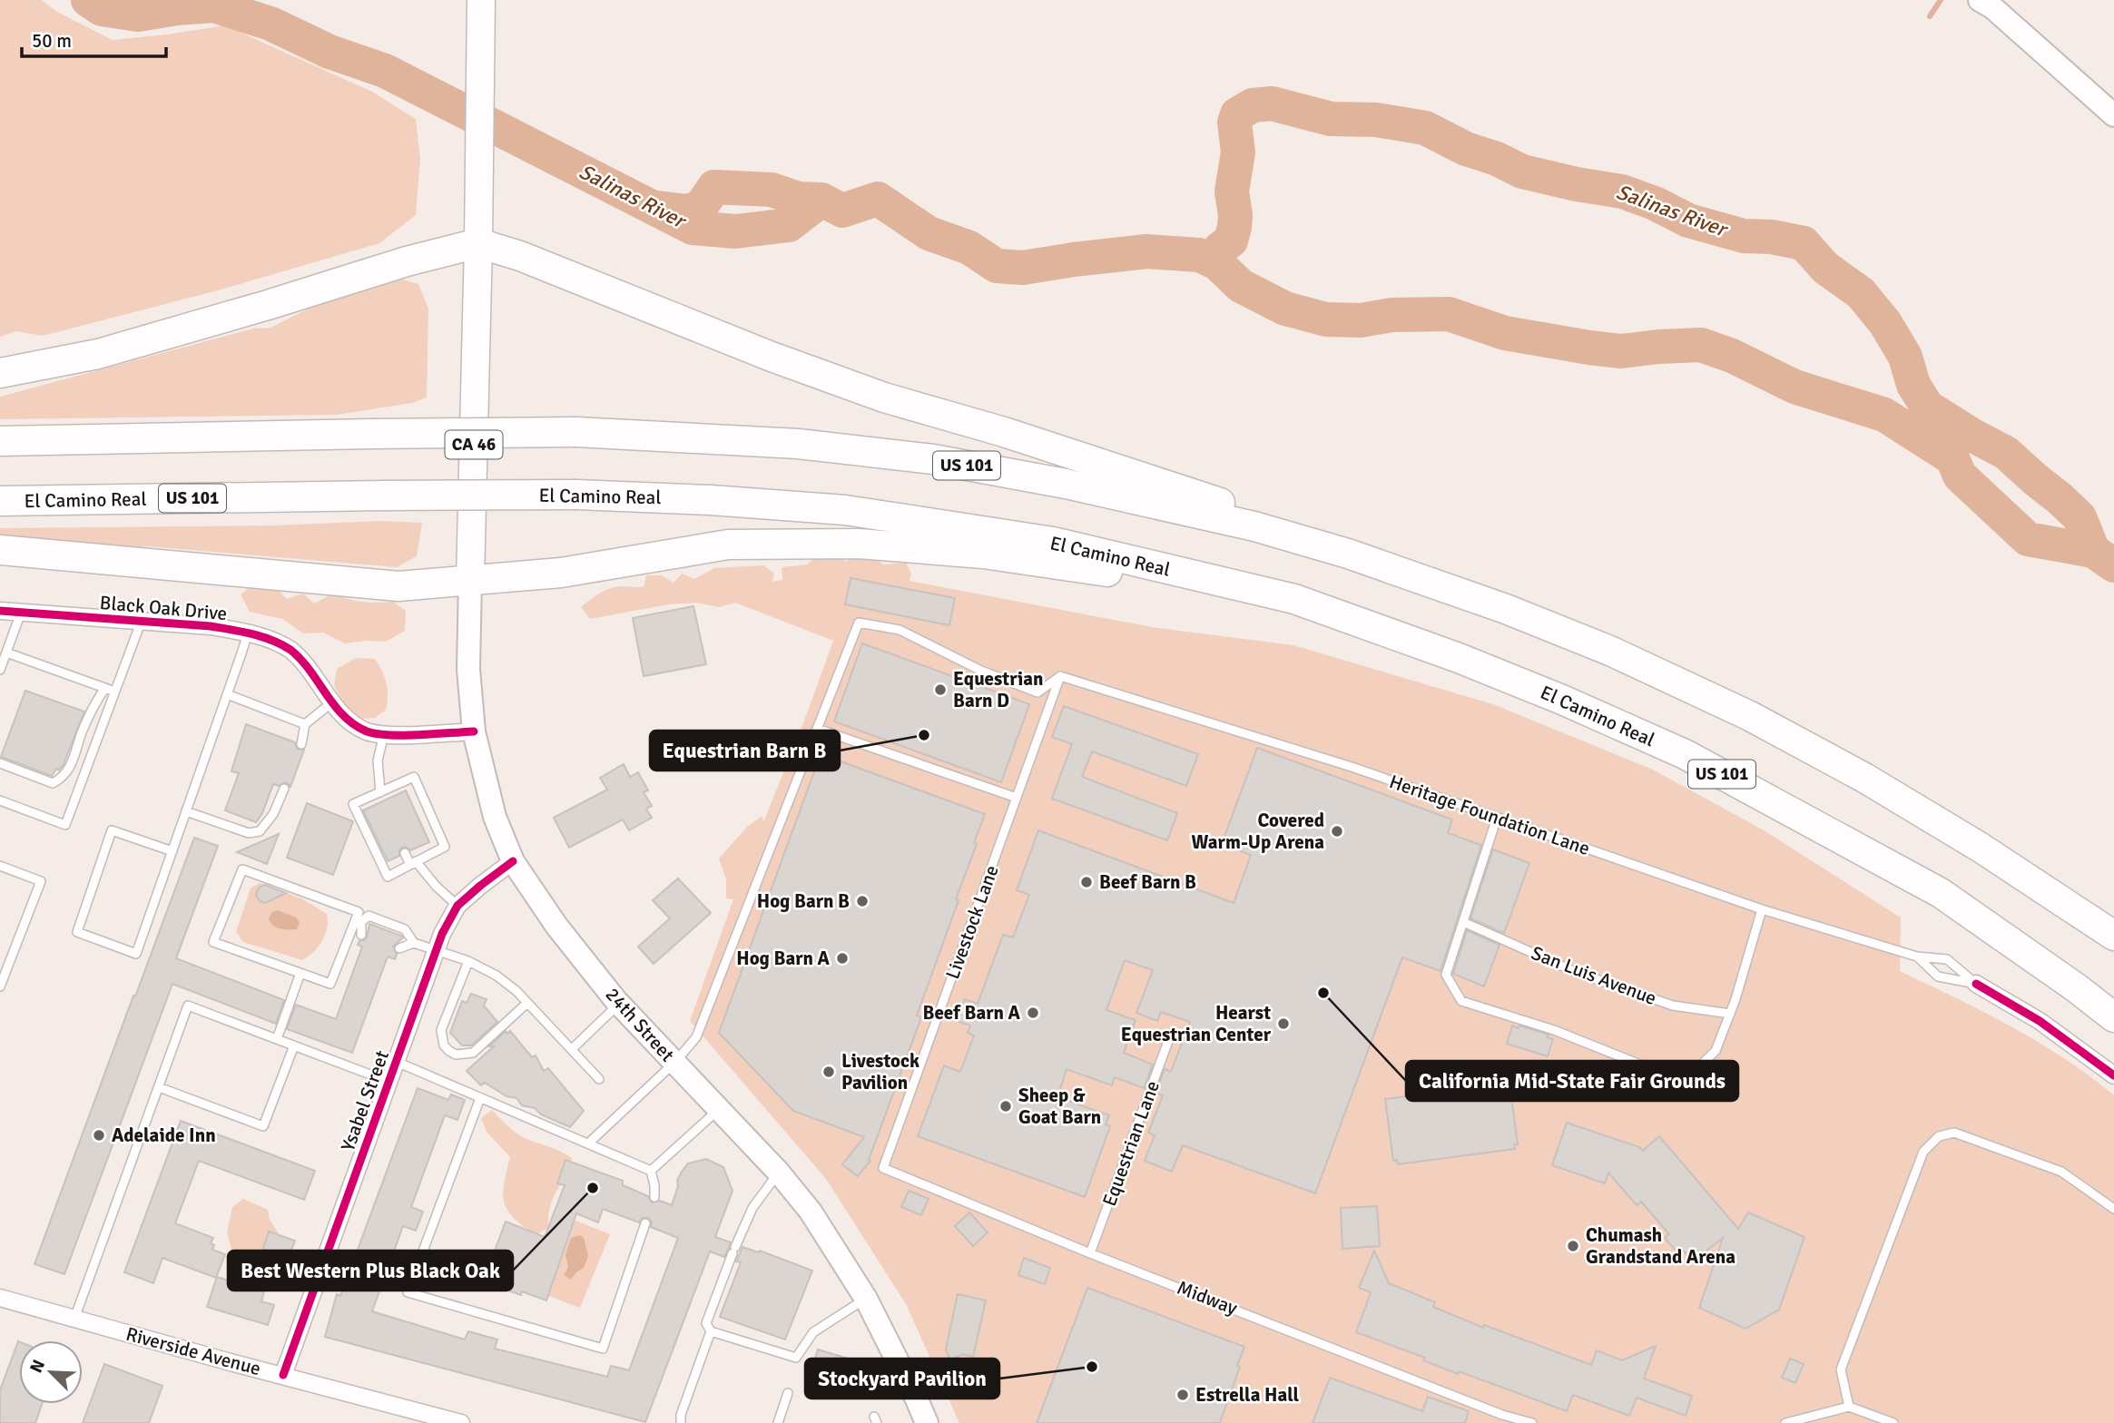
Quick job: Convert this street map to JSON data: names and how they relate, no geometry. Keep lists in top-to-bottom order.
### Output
{
  "streets": {
    "highway": ["CA 46", "US 101", "El Camino Real"],
    "main road": ["24th Street"],
    "street": ["Black Oak Drive", "Ysabel Street", "Riverside Avenue"],
    "lane": [
      "Heritage Foundation Lane",
      "Livestock Lane",
      "San Luis Avenue",
      "Equestrian Lane",
      "Midway"
    ]
  },
  "crossings": [
    ["CA 46", "24th Street"],
    ["Black Oak Drive", "24th Street"],
    ["Heritage Foundation Lane", "Livestock Lane"],
    ["Livestock Lane", "Midway"],
    ["24th Street", "Ysabel Street"],
    ["Ysabel Street", "Riverside Avenue"],
    ["Equestrian Lane", "Midway"]
  ],
  "water": ["Salinas River"],
  "places": [
    "Equestrian Barn D",
    "Equestrian Barn B",
    "Covered Warm-Up Arena",
    "Beef Barn B",
    "Hog Barn B",
    "Hog Barn A",
    "California Mid-State Fair Grounds",
    "Beef Barn A",
    "Hearst Equestrian Center",
    "Livestock Pavilion",
    "Sheep & Goat Barn",
    "Adelaide Inn",
    "Best Western Plus Black Oak",
    "Chumash Grandstand Arena",
    "Stockyard Pavilion",
    "Estrella Hall"
  ],
  "scale_bar": "50 m",
  "north": "top left"
}
